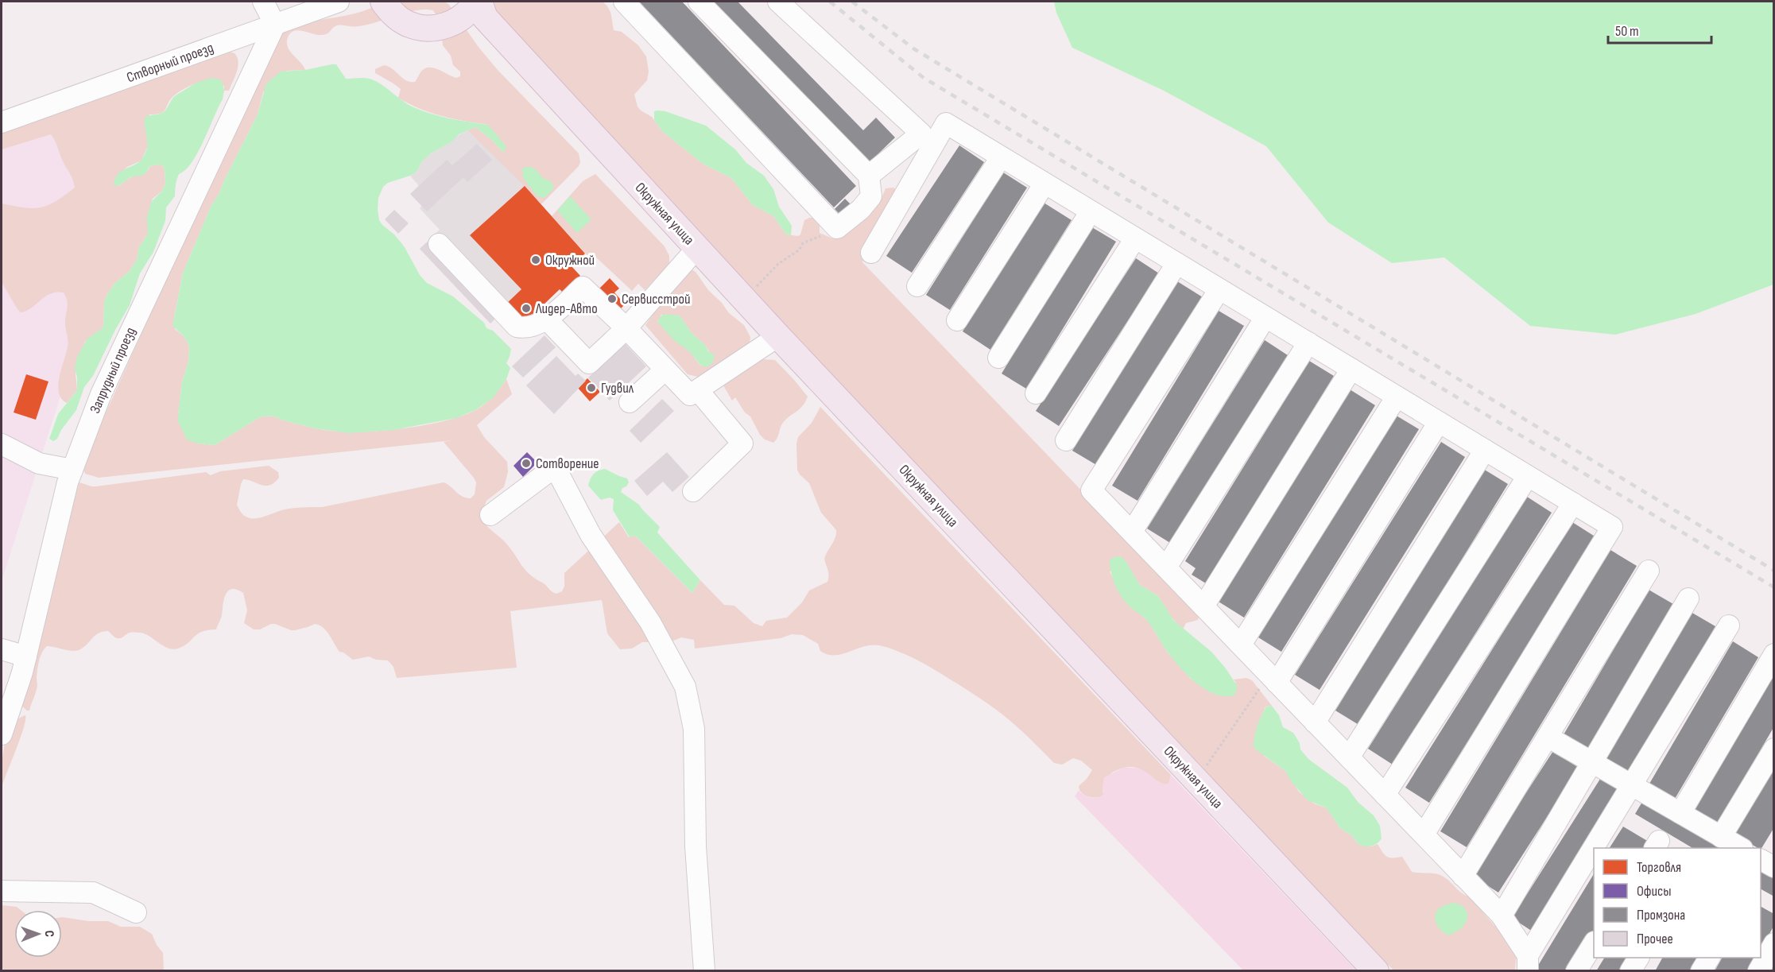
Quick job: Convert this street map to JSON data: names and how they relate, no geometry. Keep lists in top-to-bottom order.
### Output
{
  "streets": {
    "main road": ["Окружная улица"],
    "street": ["Створный проезд", "Запрудный проезд"]
  },
  "crossings": [
    ["Створный проезд", "Запрудный проезд"]
  ],
  "places": [
    "Окружной",
    "Сервисстрой",
    "Лидер-Авто",
    "Гудвил",
    "Сотворение"
  ],
  "legend": [
    "Торговля",
    "Офисы",
    "Промзона",
    "Прочее"
  ],
  "scale_bar": "50 m",
  "north": "right"
}
